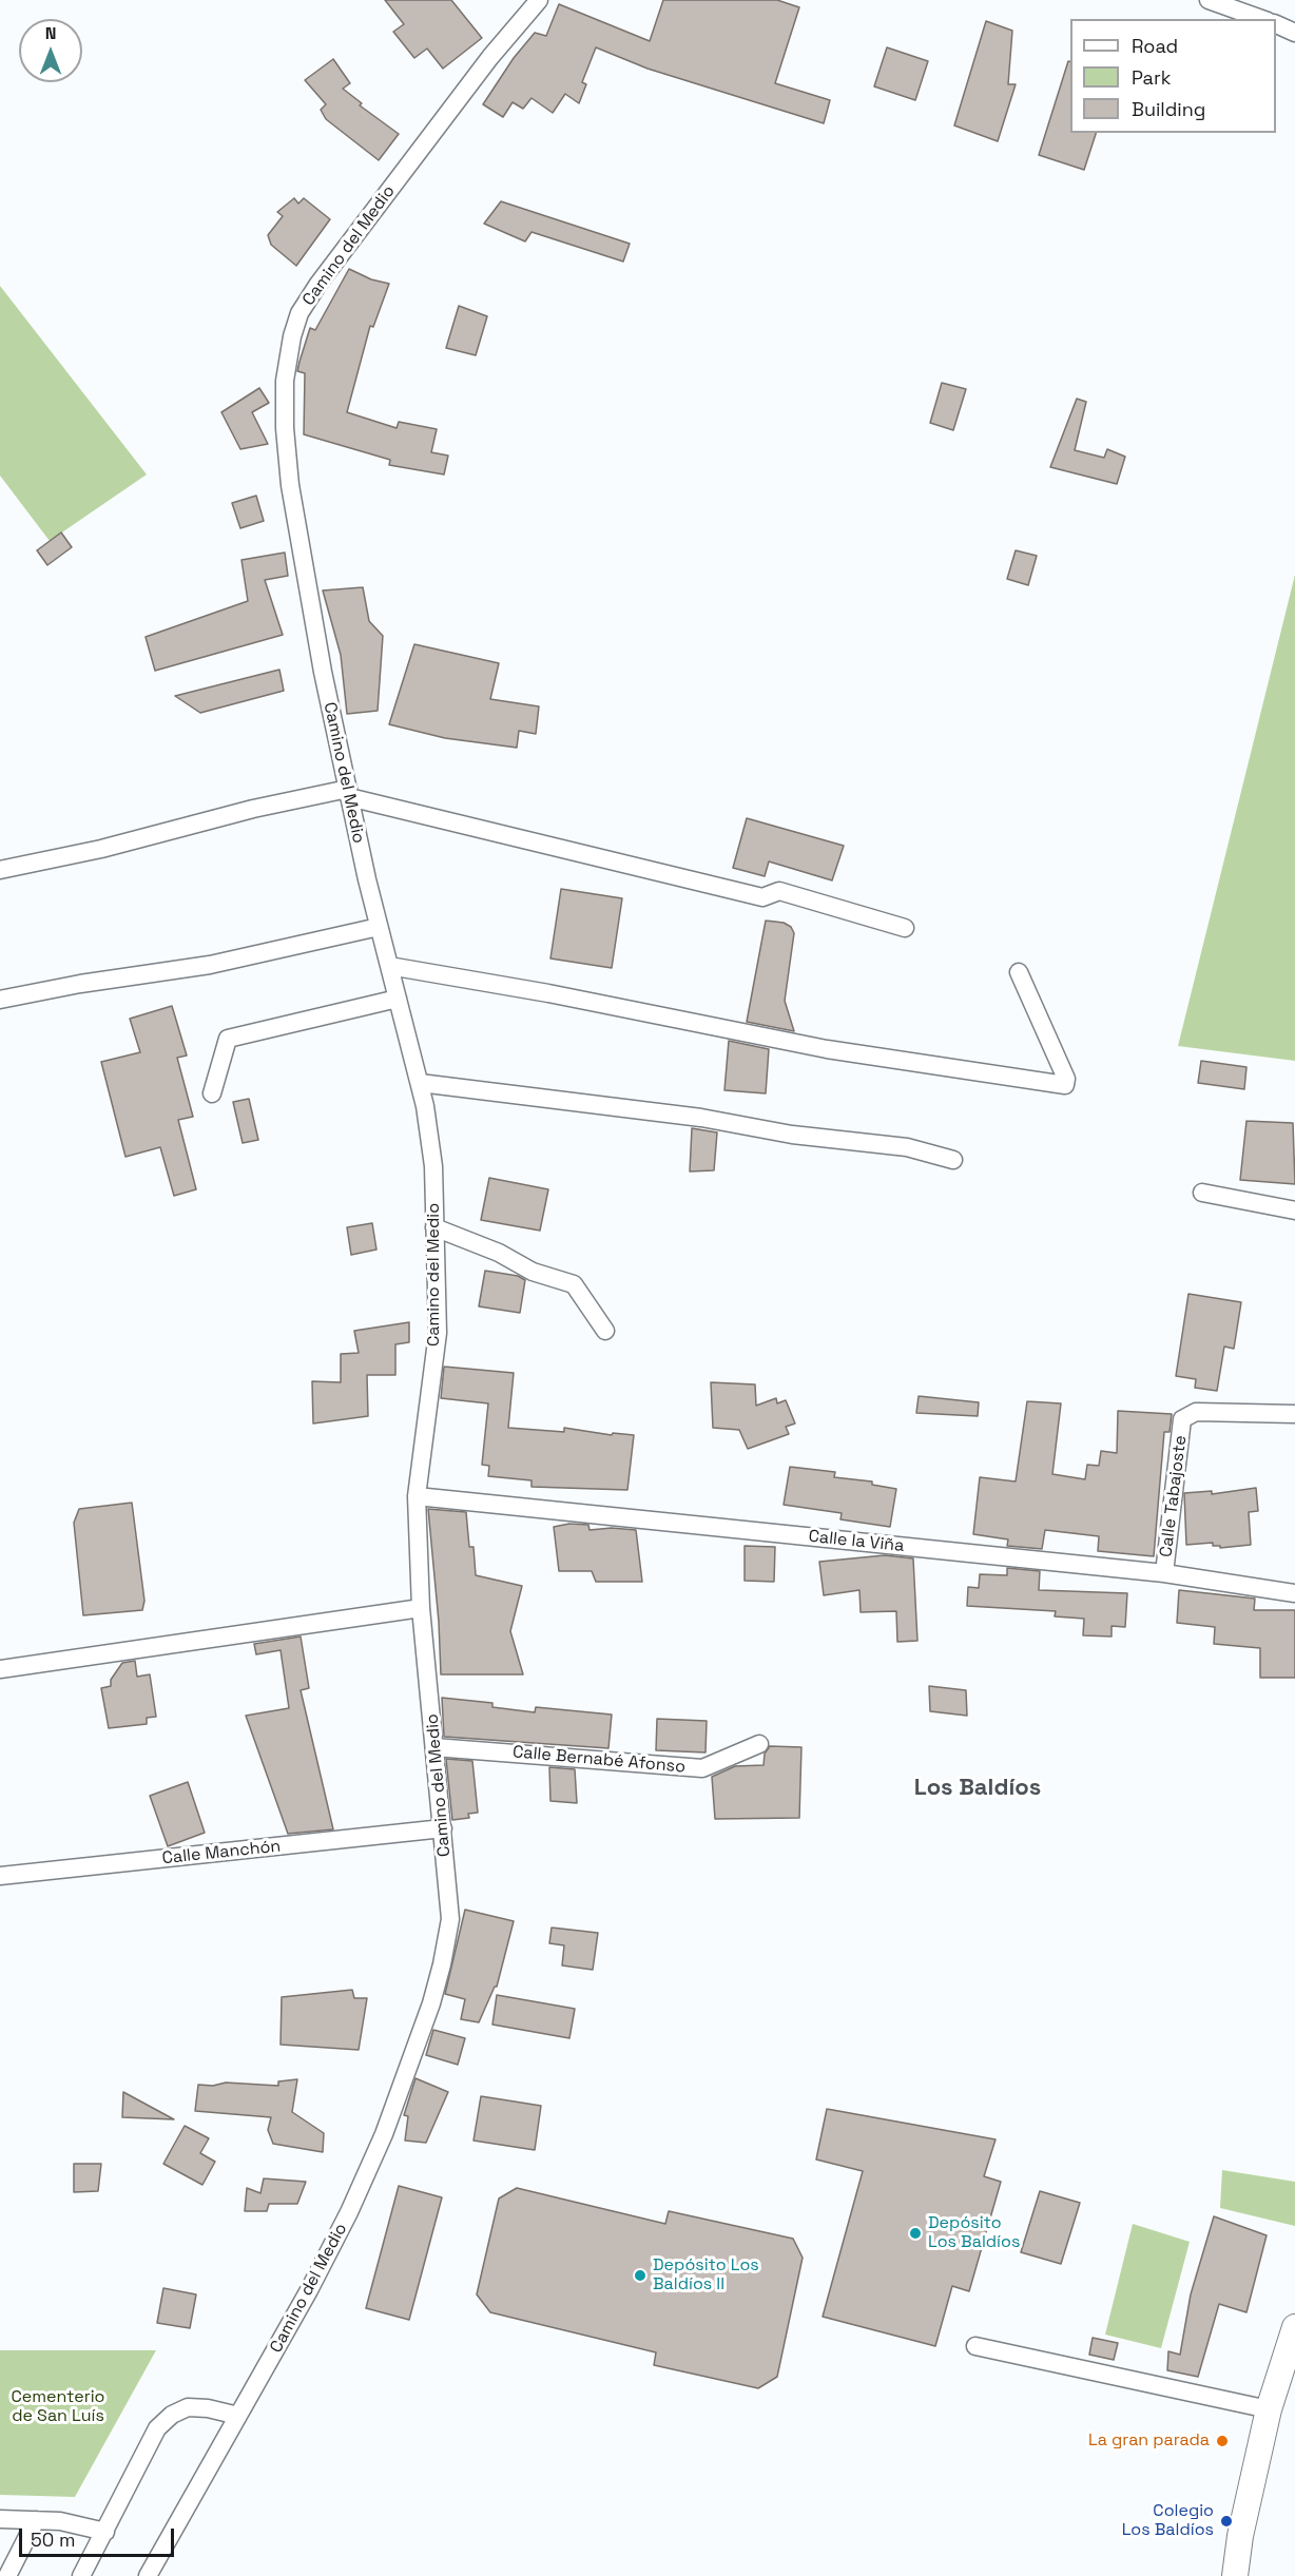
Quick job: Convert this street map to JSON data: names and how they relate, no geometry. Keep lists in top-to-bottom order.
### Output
{
  "streets": {
    "street": [
      "Camino del Medio",
      "Calle Tabajoste",
      "Calle la Viña",
      "Calle Bernabé Afonso",
      "Calle Manchón"
    ]
  },
  "crossings": [
    ["Camino del Medio", "Calle la Viña"],
    ["Camino del Medio", "Calle Bernabé Afonso"],
    ["Camino del Medio", "Calle Manchón"],
    ["Calle Tabajoste", "Calle la Viña"]
  ],
  "districts": ["Los Baldíos"],
  "parks": ["Cementerio de San Luís"],
  "places": [
    "Depósito Los Baldíos",
    "Depósito Los Baldíos II",
    "La gran parada",
    "Colegio Los Baldíos"
  ],
  "legend": ["Road", "Park", "Building"],
  "scale_bar": "50 m",
  "north": "top"
}
